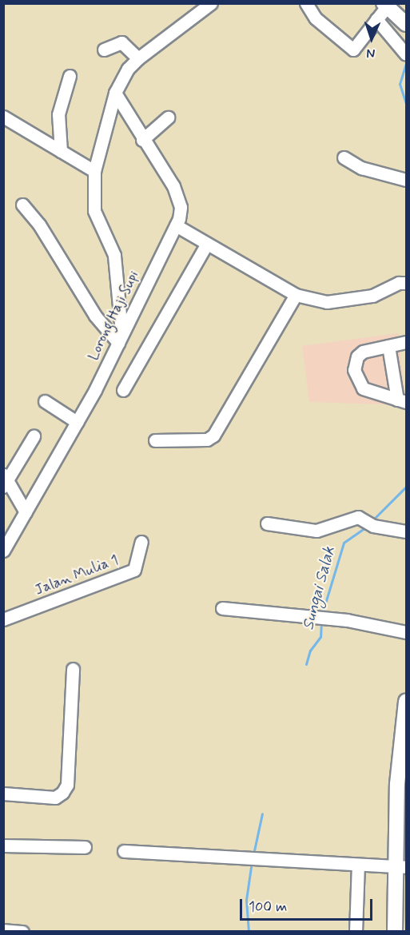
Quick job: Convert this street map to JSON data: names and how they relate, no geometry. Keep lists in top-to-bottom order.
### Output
{
  "streets": {
    "street": ["Lorong Haji Supi", "Jalan Mulia 1"]
  },
  "water": ["Sungai Salak"],
  "scale_bar": "100 m",
  "north": "bottom"
}
